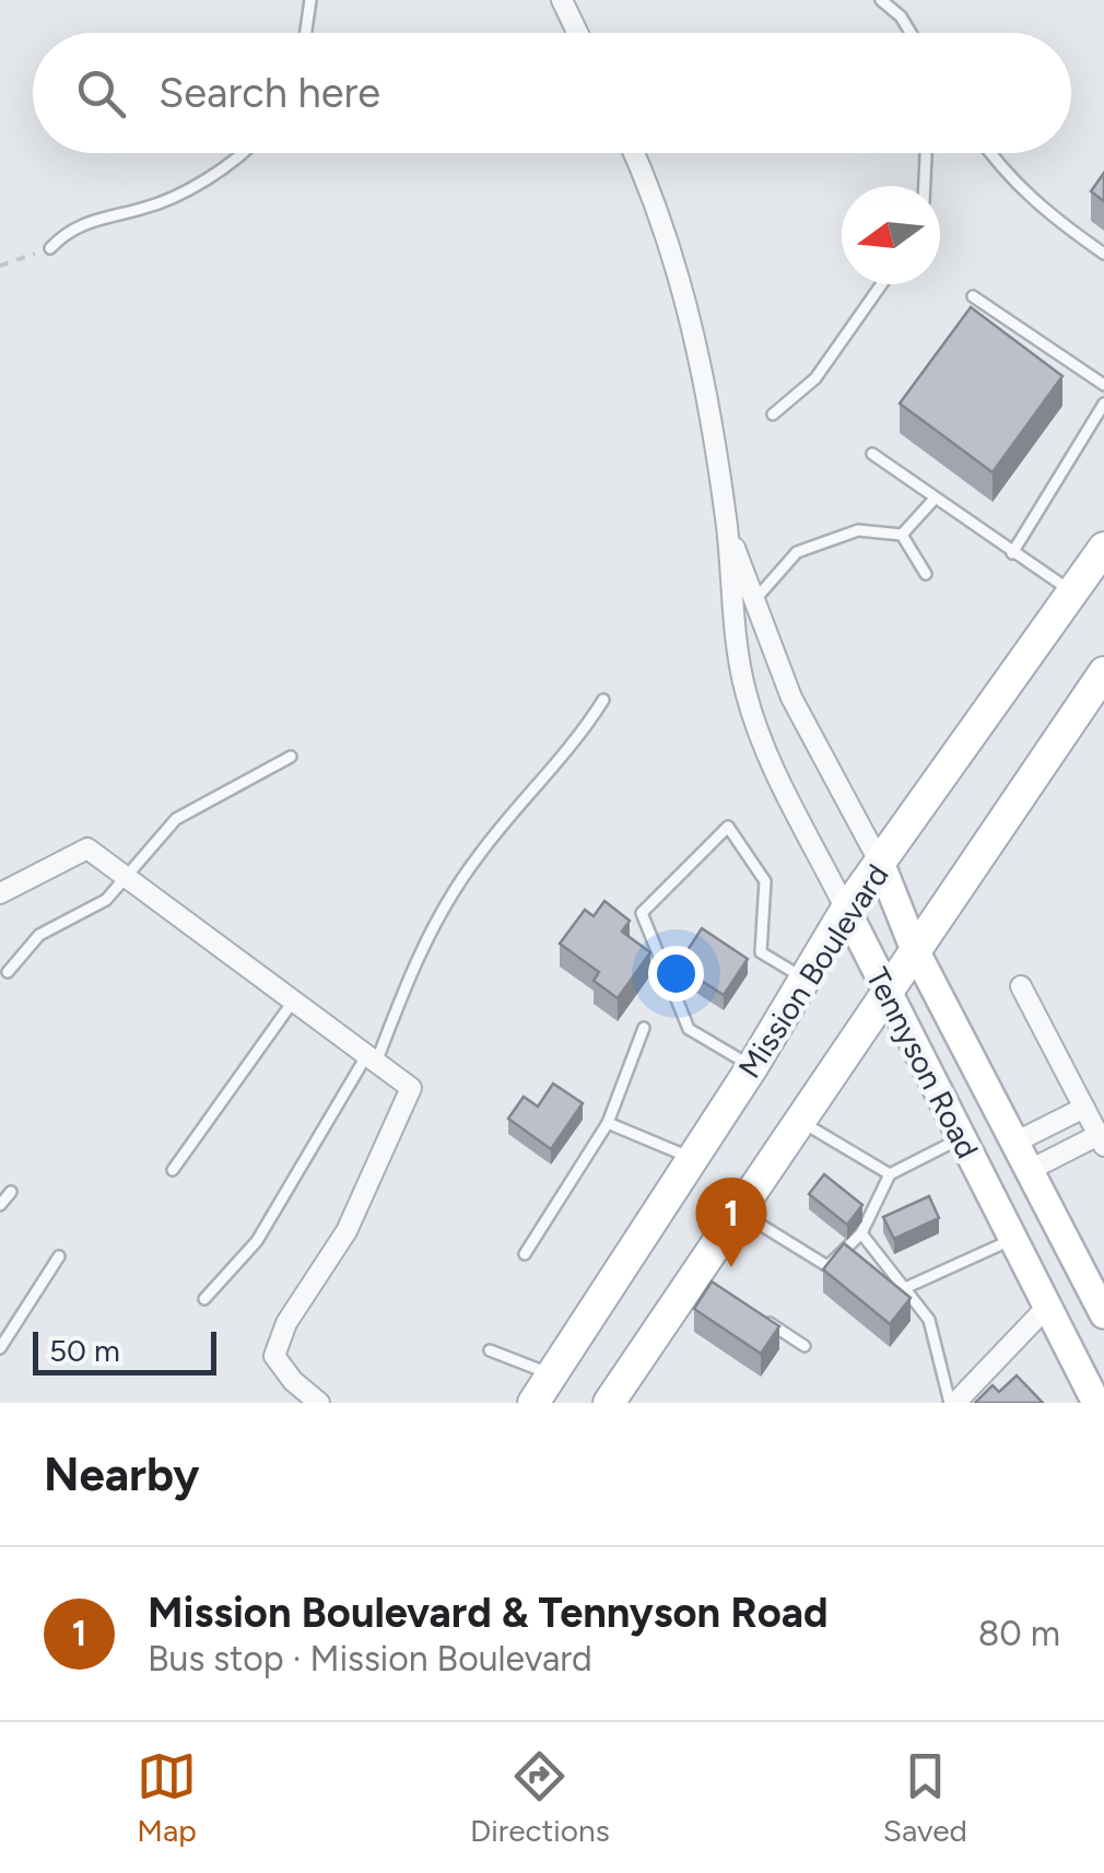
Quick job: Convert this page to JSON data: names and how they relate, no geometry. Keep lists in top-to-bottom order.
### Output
{
  "streets": {
    "main road": ["Mission Boulevard", "Tennyson Road"]
  },
  "crossings": [
    ["Mission Boulevard", "Tennyson Road"]
  ],
  "scale_bar": "50 m",
  "north": "left",
  "page": {
    "search": "Search here",
    "pins": "1",
    "scale": "50 m",
    "heading": "Nearby",
    "list": [
      {
        "mark": "1",
        "name": "Mission Boulevard & Tennyson Road",
        "note": "Bus stop · Mission Boulevard",
        "value": "80 m"
      }
    ],
    "nav": ["Map", "Directions", "Saved"]
  }
}
